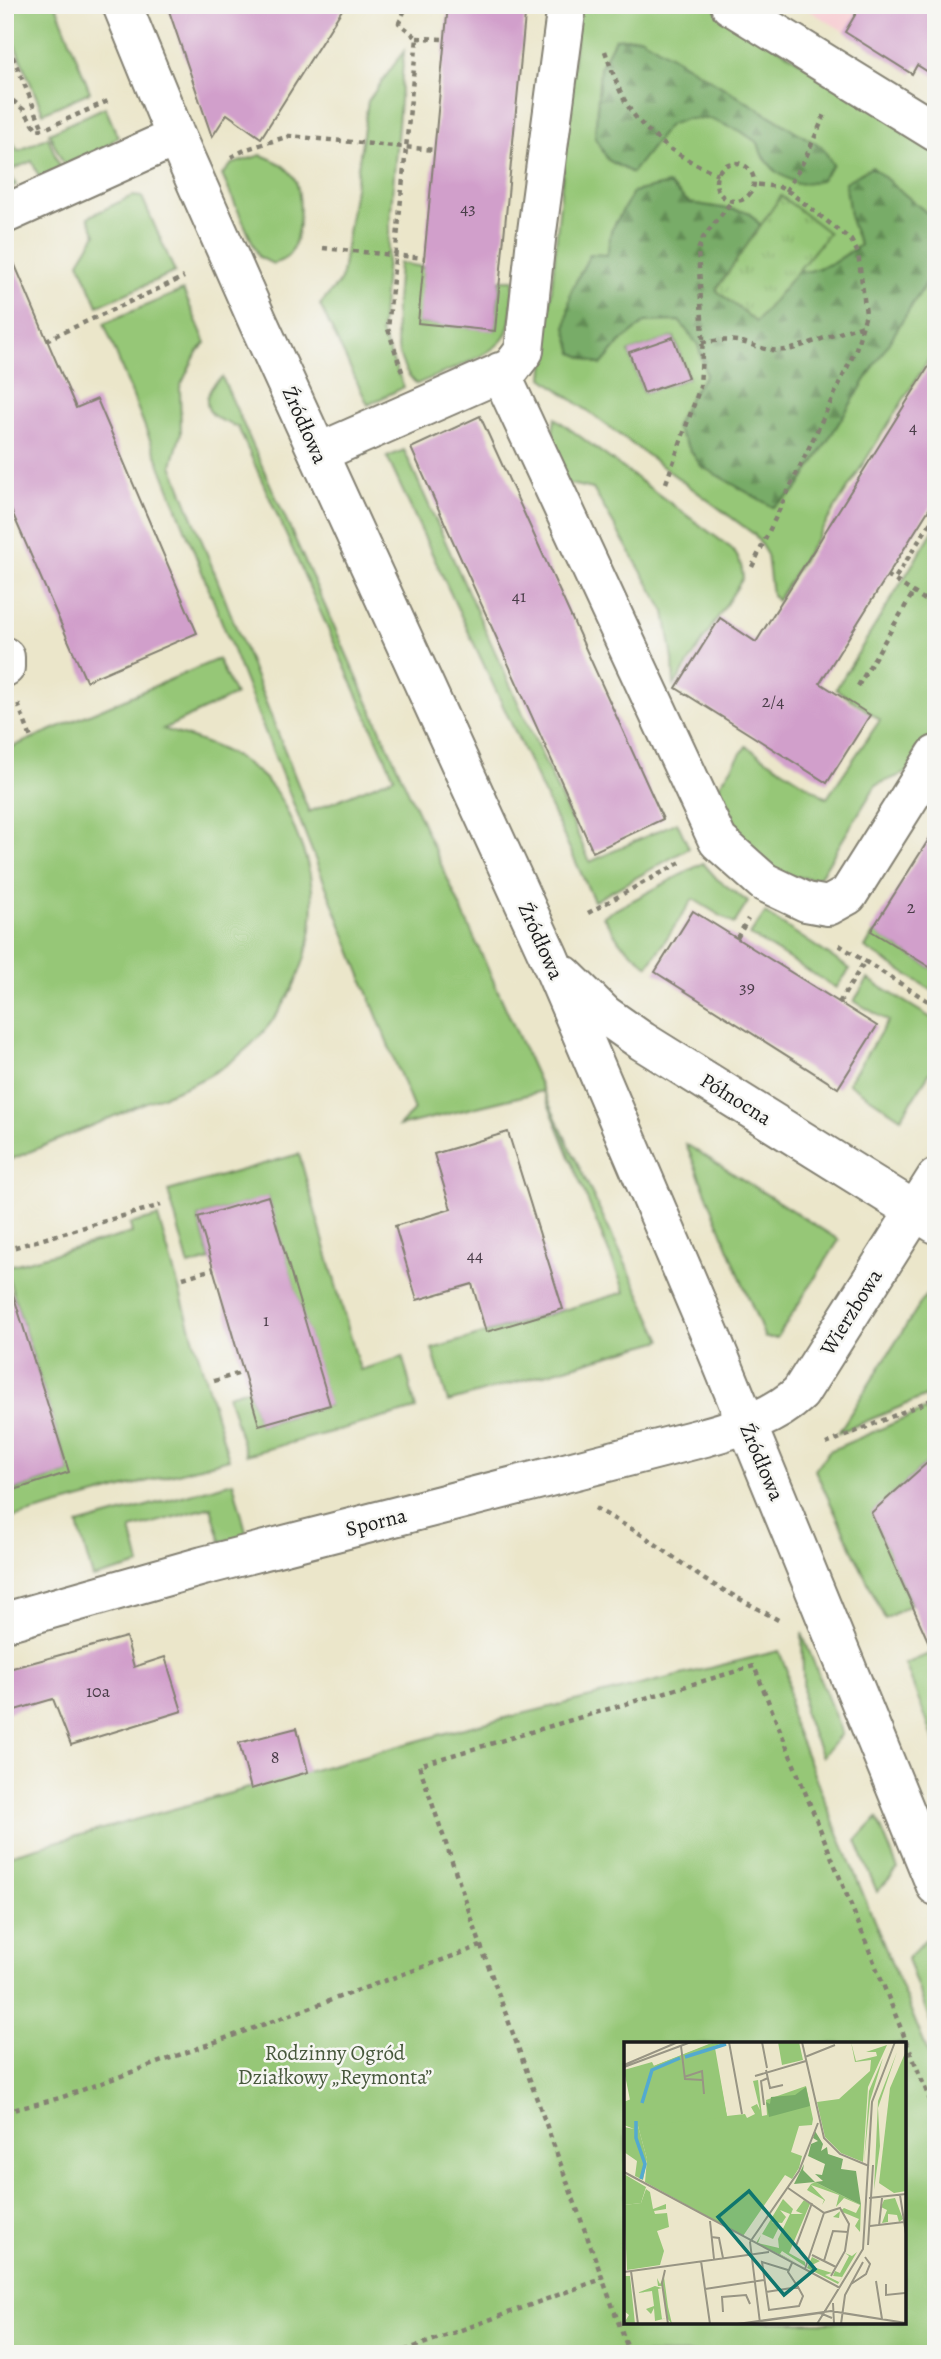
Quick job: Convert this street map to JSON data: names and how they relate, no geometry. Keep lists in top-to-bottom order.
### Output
{
  "streets": {
    "street": [
      "Źródłowa",
      "Północna",
      "Wierzbowa",
      "Sporna"
    ]
  },
  "crossings": [
    ["Źródłowa", "Północna"],
    ["Źródłowa", "Wierzbowa"],
    ["Źródłowa", "Sporna"],
    ["Północna", "Wierzbowa"],
    ["Wierzbowa", "Sporna"]
  ],
  "parks": ["Rodzinny Ogród Działkowy „Reymonta”"],
  "house_numbers": [
    "43",
    "4",
    "41",
    "2/4",
    "2",
    "39",
    "44",
    "1",
    "10a",
    "8"
  ]
}
